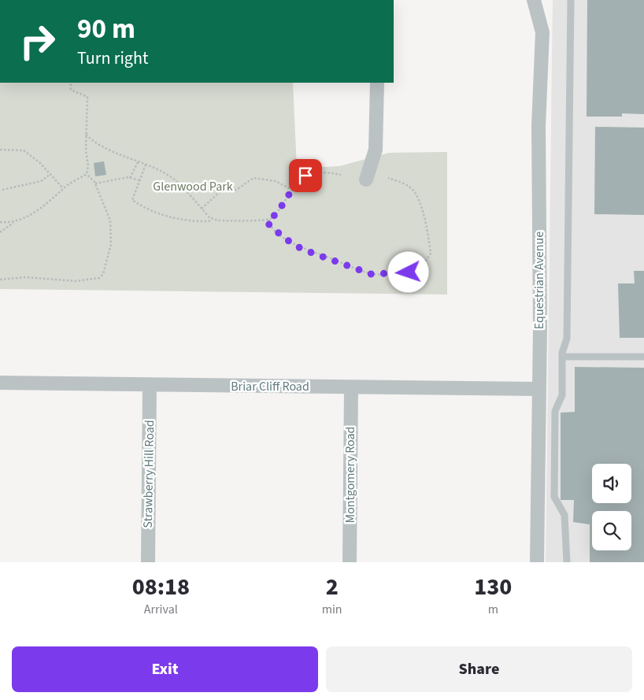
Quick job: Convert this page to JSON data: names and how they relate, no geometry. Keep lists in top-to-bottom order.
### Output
{
  "streets": {
    "street": [
      "Equestrian Avenue",
      "Briar Cliff Road",
      "Strawberry Hill Road",
      "Montgomery Road"
    ]
  },
  "crossings": [
    ["Equestrian Avenue", "Briar Cliff Road"],
    ["Briar Cliff Road", "Strawberry Hill Road"],
    ["Briar Cliff Road", "Montgomery Road"]
  ],
  "parks": ["Glenwood Park"],
  "page": {
    "turn": ["90 m", "Turn right"],
    "eta": [
      "08:18",
      "Arrival",
      "2",
      "min",
      "130",
      "m"
    ],
    "buttons": ["Exit", "Share"]
  }
}
